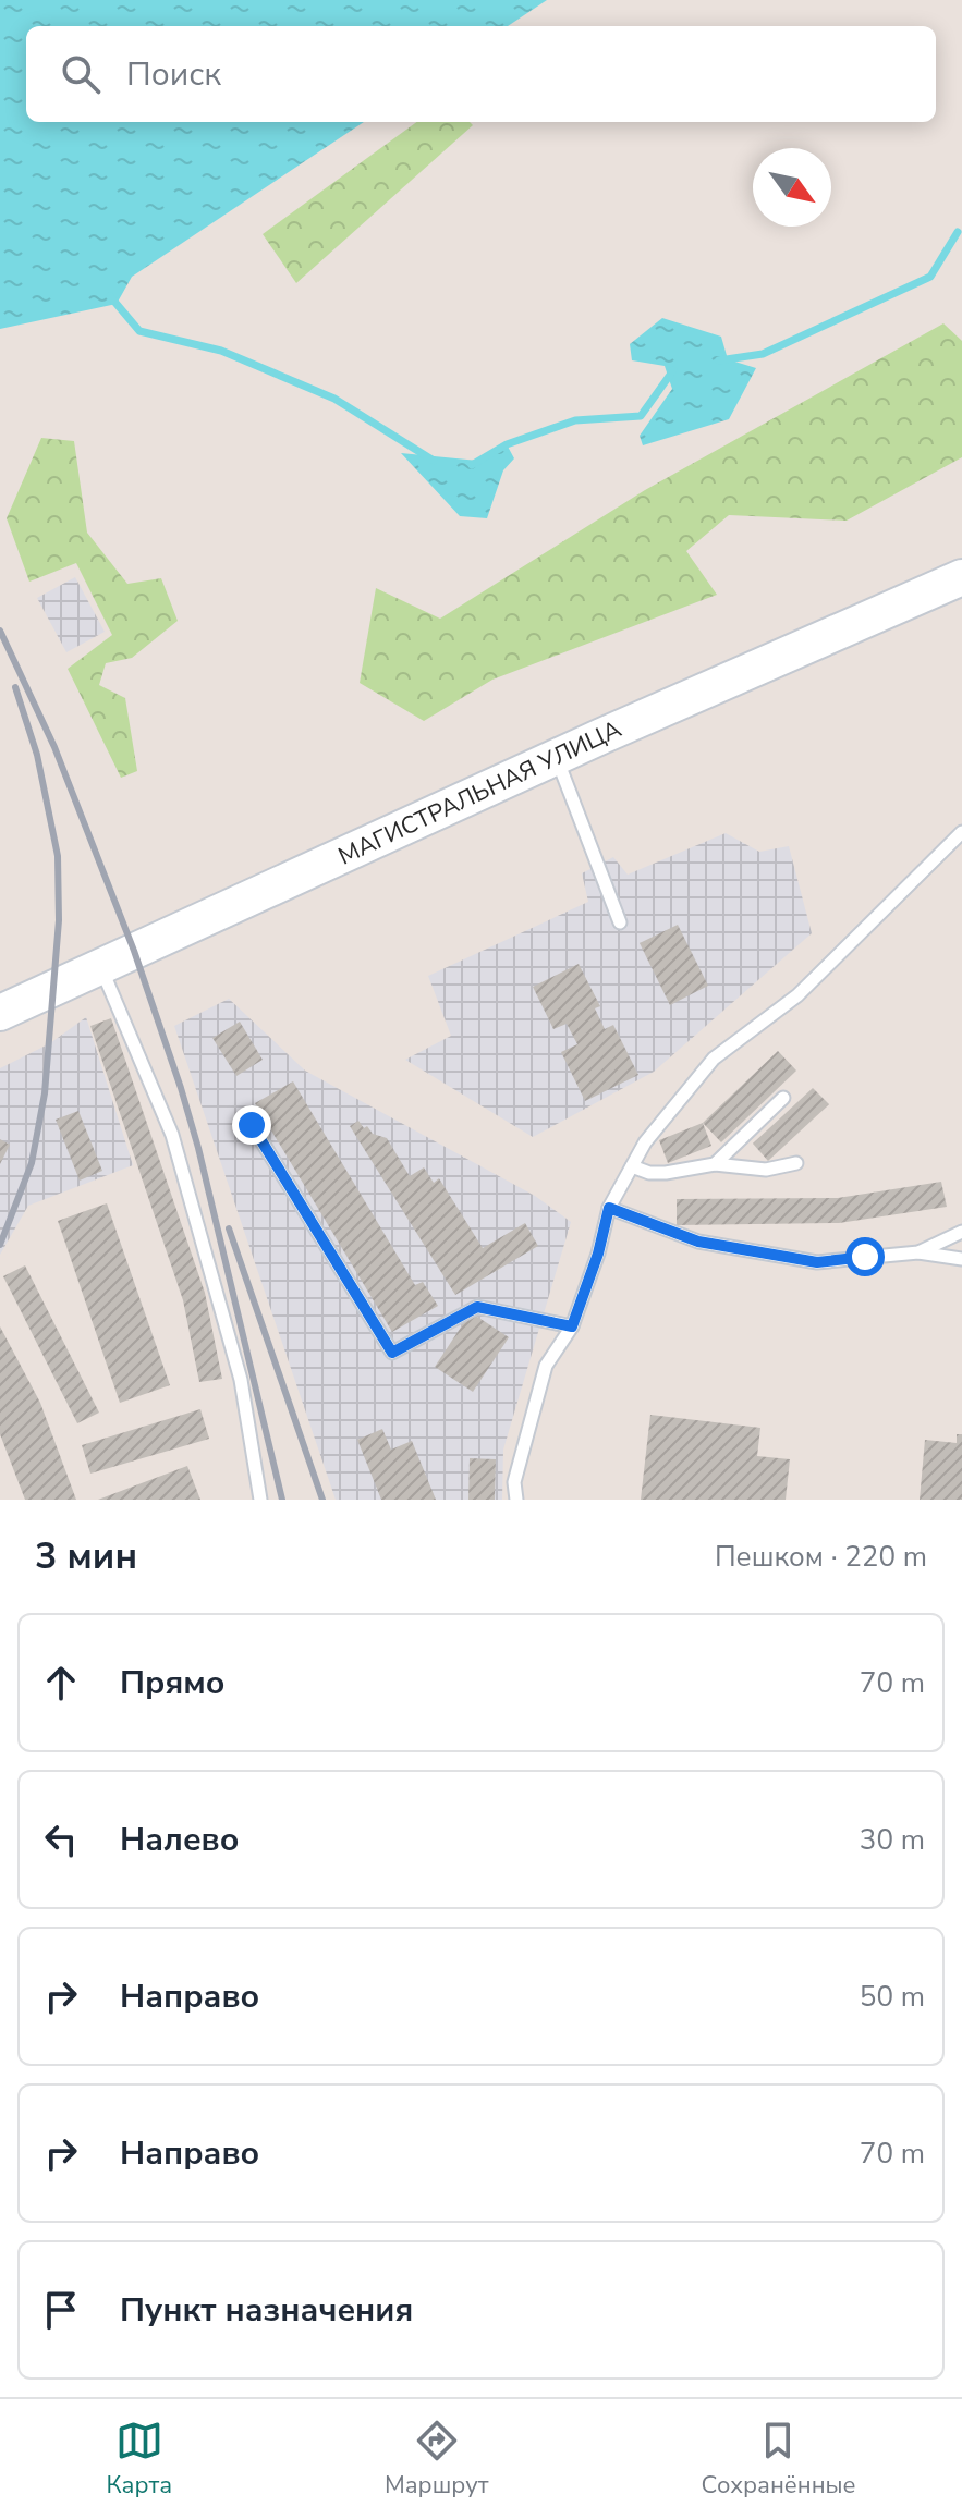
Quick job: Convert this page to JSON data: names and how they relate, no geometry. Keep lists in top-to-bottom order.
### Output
{
  "streets": {
    "main road": ["МАГИСТРАЛЬНАЯ УЛИЦА"]
  },
  "north": "bottom right",
  "page": {
    "search": "Поиск",
    "heading": ["3 мин", "Пешком · 220 m"],
    "list": [
      ["Прямо", "70 m"],
      ["Налево", "30 m"],
      ["Направо", "50 m"],
      ["Направо", "70 m"],
      "Пункт назначения"
    ],
    "nav": ["Карта", "Маршрут", "Сохранённые"]
  }
}
